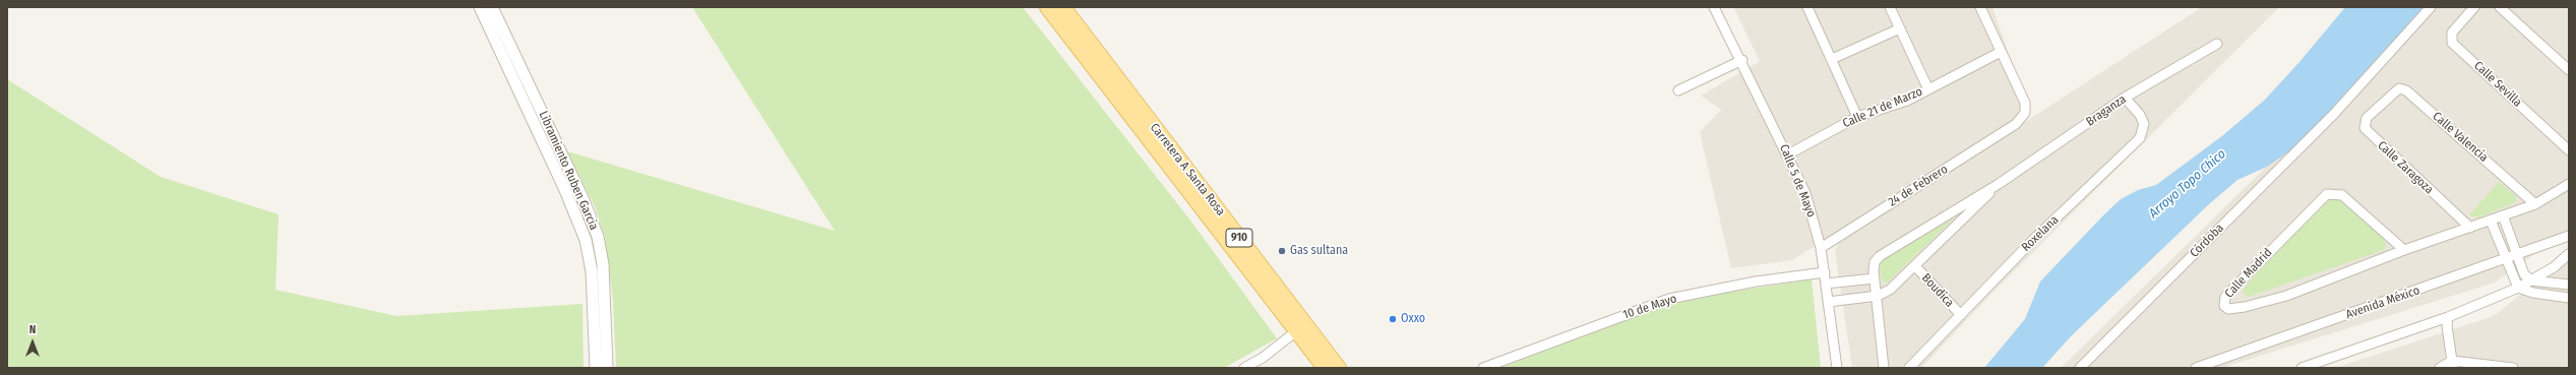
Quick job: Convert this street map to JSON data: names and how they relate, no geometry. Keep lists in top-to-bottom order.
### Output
{
  "streets": {
    "main road": ["Carretera A Santa Rosa", "910"],
    "street": [
      "Calle Sevilla",
      "Calle 21 de Marzo",
      "Braganza",
      "Calle Valencia",
      "Calle Zaragoza",
      "Libramiento Ruben Garcia",
      "Calle 5 de Mayo",
      "24 de Febrero",
      "Roxelana",
      "Córdoba",
      "Calle Madrid",
      "Boudica",
      "Avenida México",
      "10 de Mayo"
    ]
  },
  "crossings": [
    ["Calle 21 de Marzo", "Calle 5 de Mayo"],
    ["Calle 21 de Marzo", "24 de Febrero"],
    ["Braganza", "Roxelana"],
    ["Braganza", "Boudica"],
    ["Calle Valencia", "Calle Zaragoza"],
    ["Calle Valencia", "Calle Madrid"],
    ["Calle Zaragoza", "Calle Madrid"],
    ["Carretera A Santa Rosa", "910"],
    ["Calle 5 de Mayo", "24 de Febrero"],
    ["Calle 5 de Mayo", "10 de Mayo"],
    ["Roxelana", "Boudica"]
  ],
  "water": ["Arroyo Topo Chico"],
  "places": ["Gas sultana", "Oxxo"],
  "north": "top"
}
